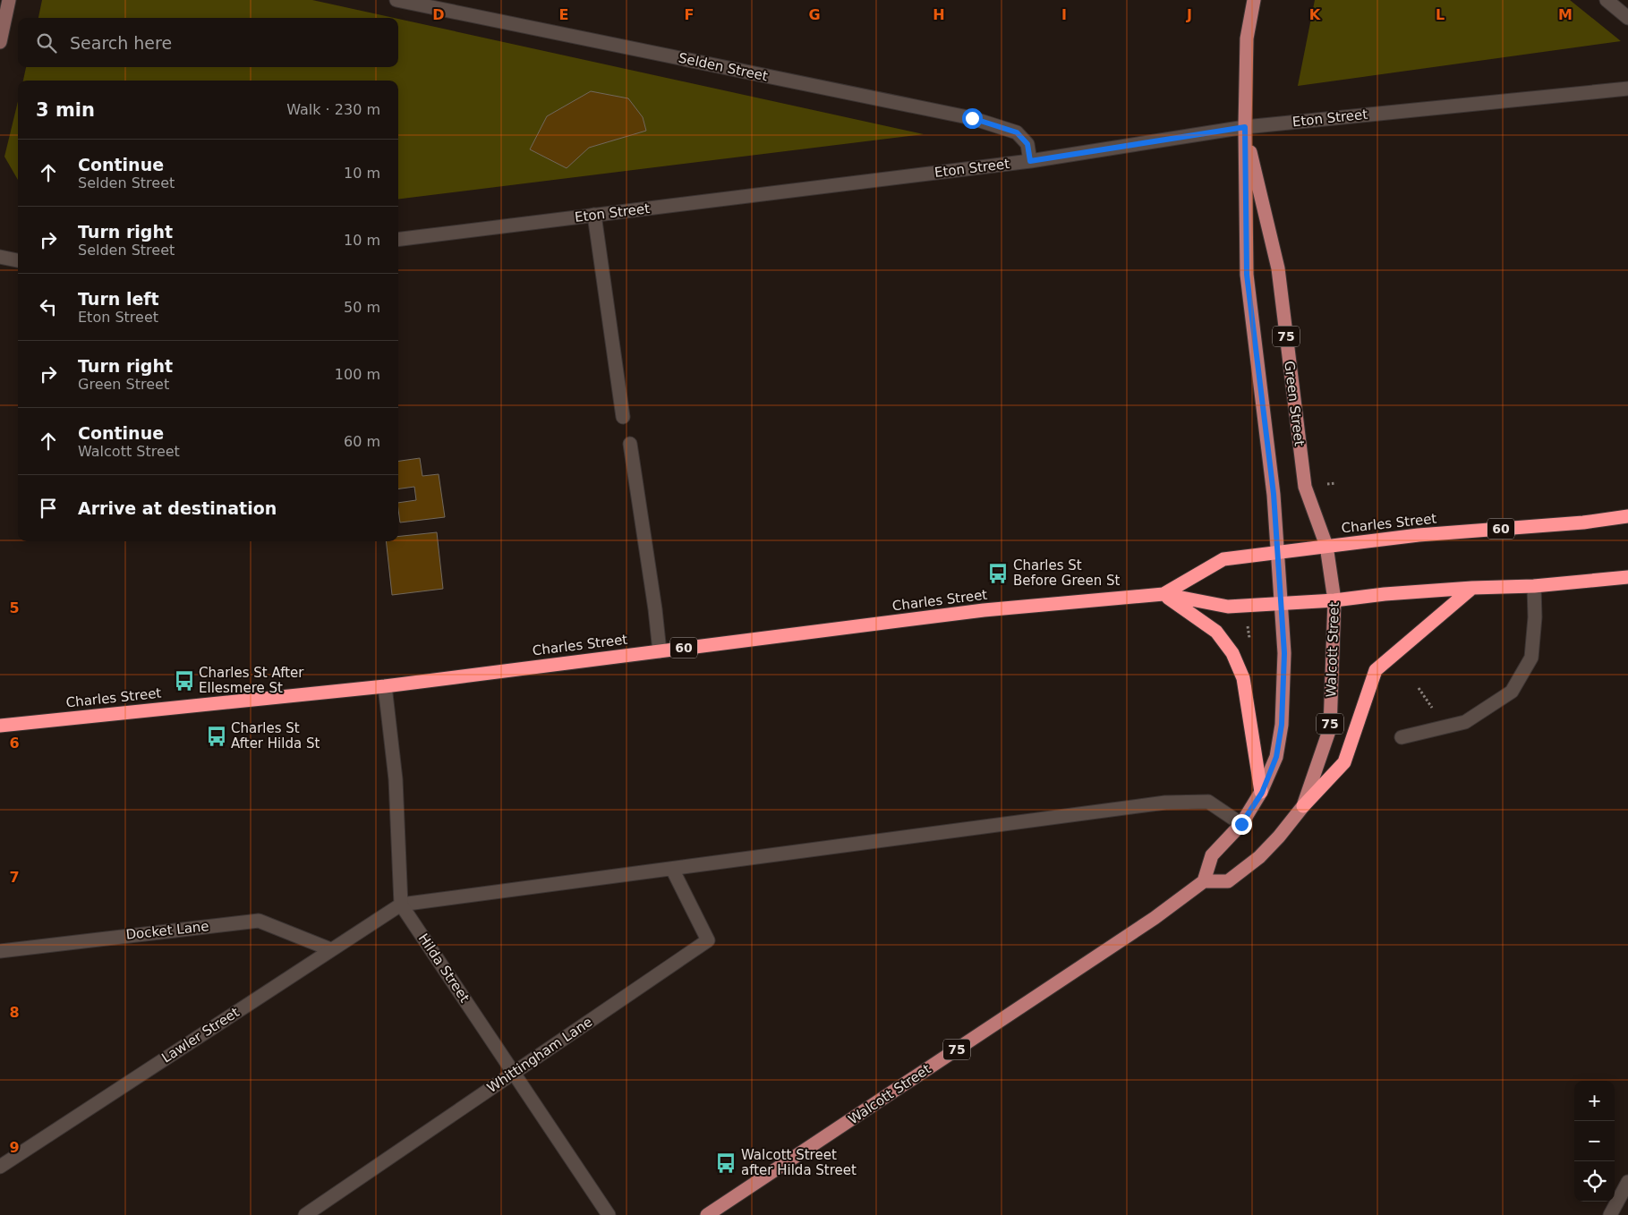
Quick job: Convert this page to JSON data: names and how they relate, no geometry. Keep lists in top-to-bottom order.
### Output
{
  "streets": {
    "highway": ["Charles Street", "60"],
    "main road": ["75", "Green Street", "Walcott Street"],
    "street": [
      "Selden Street",
      "Eton Street",
      "Docket Lane",
      "Hilda Street",
      "Lawler Street",
      "Whittingham Lane"
    ]
  },
  "crossings": [
    ["Selden Street", "Eton Street"],
    ["Eton Street", "Green Street"],
    ["75", "Green Street"],
    ["75", "Charles Street"],
    ["75", "Walcott Street"],
    ["Green Street", "Charles Street"],
    ["Green Street", "Walcott Street"],
    ["Charles Street", "Walcott Street"],
    ["Docket Lane", "Lawler Street"],
    ["Hilda Street", "Lawler Street"],
    ["Hilda Street", "Whittingham Lane"]
  ],
  "places": {
    "bus stop": [
      "Charles St Before Green St",
      "Charles St After Ellesmere St",
      "Charles St After Hilda St",
      "Walcott Street after Hilda Street"
    ]
  },
  "page": {
    "search": "Search here",
    "heading": ["3 min", "Walk · 230 m"],
    "list": [
      ["Continue", "Selden Street", "10 m"],
      ["Turn right", "Selden Street", "10 m"],
      ["Turn left", "Eton Street", "50 m"],
      ["Turn right", "Green Street", "100 m"],
      ["Continue", "Walcott Street", "60 m"],
      "Arrive at destination"
    ],
    "map_buttons": ["+", "−"]
  },
  "grid": {
    "columns": [
      "D",
      "E",
      "F",
      "G",
      "H",
      "I",
      "J",
      "K",
      "L",
      "M"
    ],
    "rows": [
      "5",
      "6",
      "7",
      "8",
      "9"
    ]
  }
}
